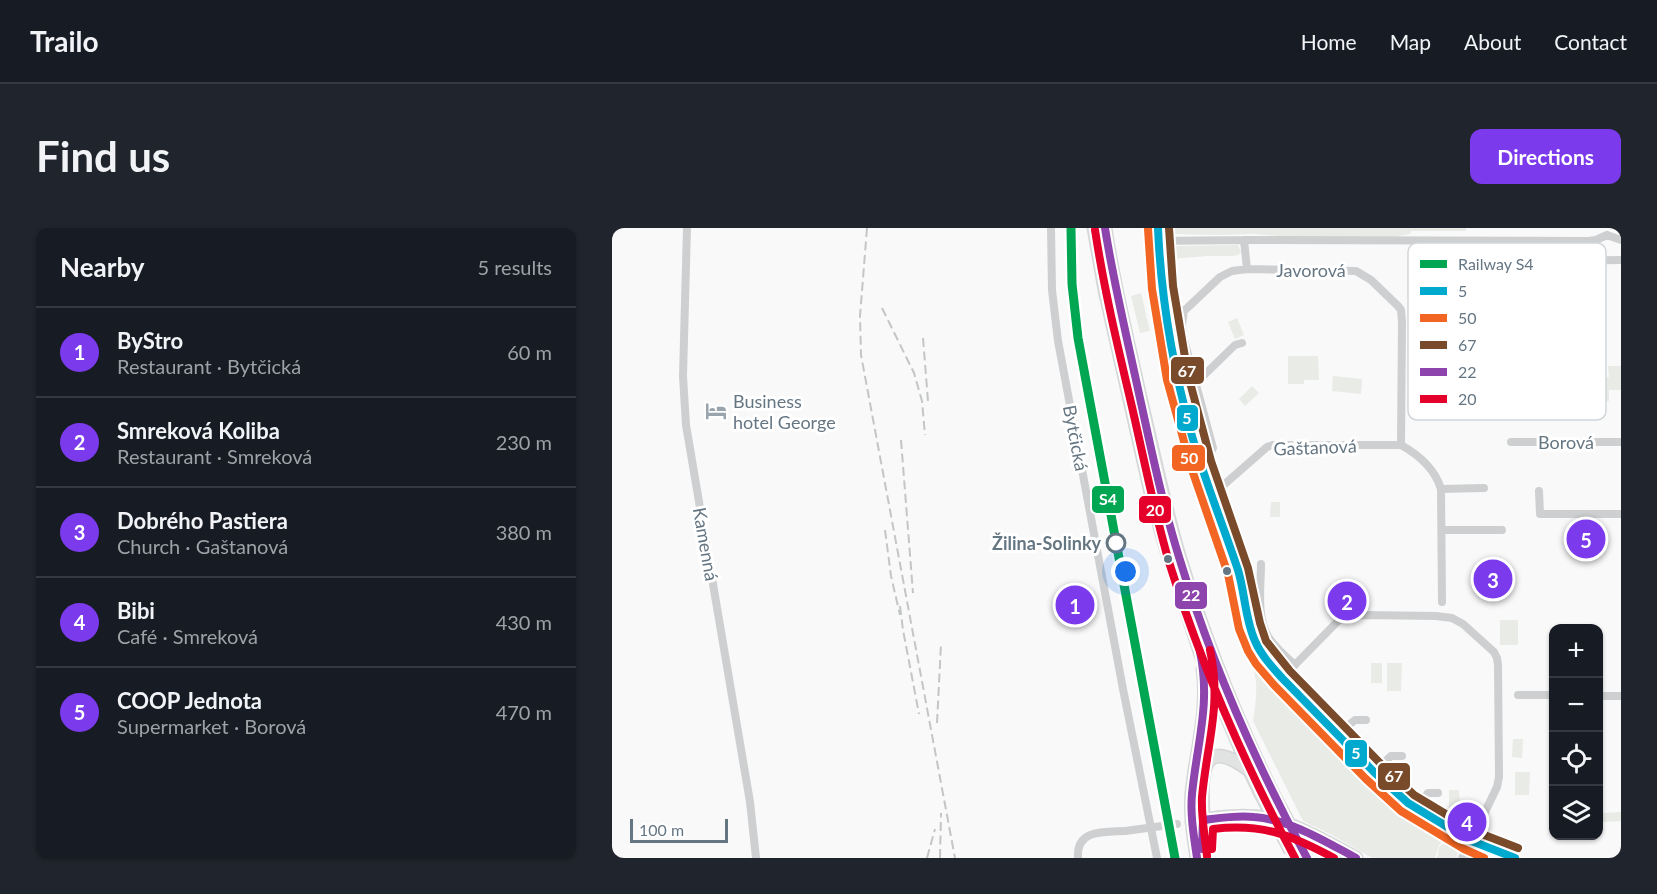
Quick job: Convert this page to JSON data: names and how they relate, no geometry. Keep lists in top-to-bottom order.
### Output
{
  "streets": {
    "street": [
      "Javorová",
      "Bytčická",
      "Borová",
      "Gaštanová",
      "Kamenná"
    ]
  },
  "crossings": [
    ["Javorová", "Gaštanová"]
  ],
  "places": {
    "hotel": ["Business hotel George"],
    "other": ["Žilina-Solinky"]
  },
  "lines": [
    "rail line S4",
    "transit line 5",
    "transit line 67",
    "transit line 22",
    "transit line 50",
    "transit line 20"
  ],
  "legend": [
    "Railway S4",
    "5",
    "50",
    "67",
    "22",
    "20"
  ],
  "scale_bar": "100 m",
  "page": {
    "header": "Trailo",
    "nav": [
      "Home",
      "Map",
      "About",
      "Contact"
    ],
    "buttons": "Directions",
    "title": "Find us",
    "heading": ["Nearby", "5 results"],
    "list": [
      {
        "mark": "1",
        "name": "ByStro",
        "note": "Restaurant · Bytčická",
        "value": "60 m"
      },
      {
        "mark": "2",
        "name": "Smreková Koliba",
        "note": "Restaurant · Smreková",
        "value": "230 m"
      },
      {
        "mark": "3",
        "name": "Dobrého Pastiera",
        "note": "Church · Gaštanová",
        "value": "380 m"
      },
      {
        "mark": "4",
        "name": "Bibi",
        "note": "Café · Smreková",
        "value": "430 m"
      },
      {
        "mark": "5",
        "name": "COOP Jednota",
        "note": "Supermarket · Borová",
        "value": "470 m"
      }
    ],
    "pins": [
      "5",
      "3",
      "2",
      "1",
      "4"
    ],
    "map_buttons": ["+", "−"],
    "scale": "100 m"
  }
}
